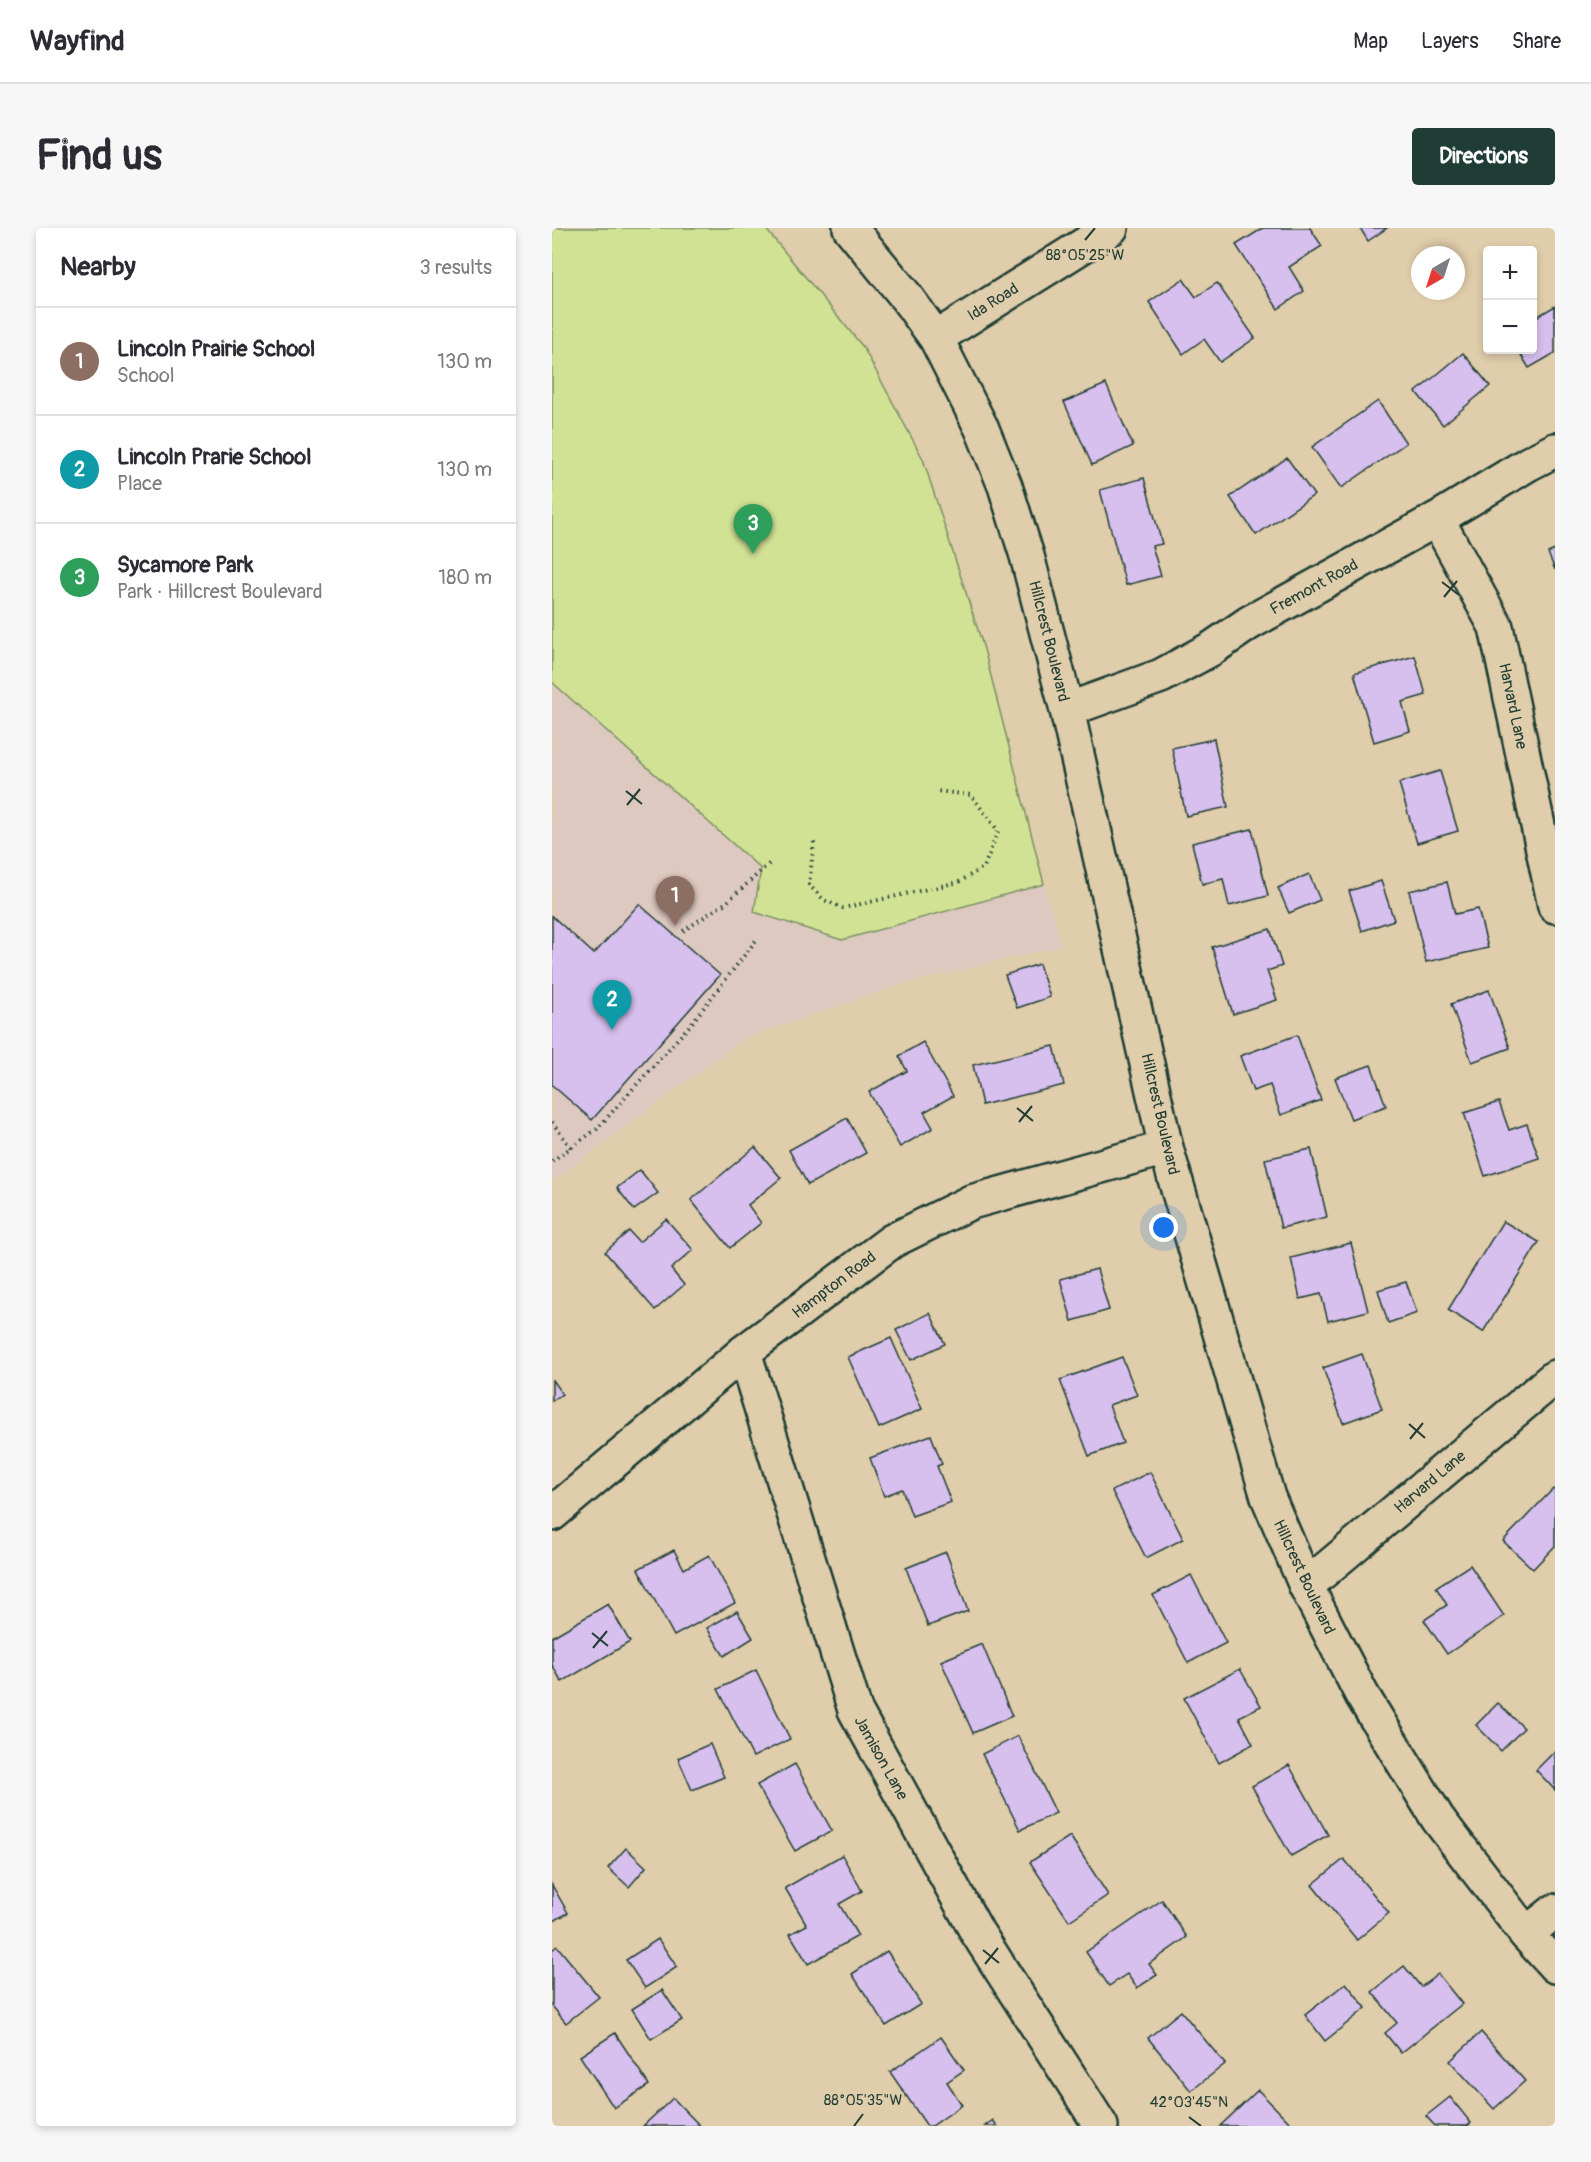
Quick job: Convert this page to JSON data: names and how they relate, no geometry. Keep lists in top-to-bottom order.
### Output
{
  "streets": {
    "street": [
      "Ida Road",
      "Fremont Road",
      "Hillcrest Boulevard",
      "Harvard Lane",
      "Hampton Road",
      "Jamison Lane"
    ]
  },
  "crossings": [
    ["Ida Road", "Hillcrest Boulevard"],
    ["Fremont Road", "Hillcrest Boulevard"],
    ["Fremont Road", "Harvard Lane"],
    ["Hillcrest Boulevard", "Harvard Lane"],
    ["Hillcrest Boulevard", "Hampton Road"],
    ["Hampton Road", "Jamison Lane"]
  ],
  "north": "bottom left",
  "page": {
    "header": "Wayfind",
    "nav": ["Map", "Layers", "Share"],
    "buttons": "Directions",
    "title": "Find us",
    "heading": ["Nearby", "3 results"],
    "map_buttons": ["+", "−"],
    "list": [
      {
        "mark": "1",
        "name": "Lincoln Prairie School",
        "note": "School",
        "value": "130 m"
      },
      {
        "mark": "2",
        "name": "Lincoln Prarie School",
        "note": "Place",
        "value": "130 m"
      },
      {
        "mark": "3",
        "name": "Sycamore Park",
        "note": "Park · Hillcrest Boulevard",
        "value": "180 m"
      }
    ],
    "pins": ["3", "1", "2"]
  },
  "coordinates": ["88°05'25\"W", "88°05'35\"W", "42°03'45\"N"]
}
